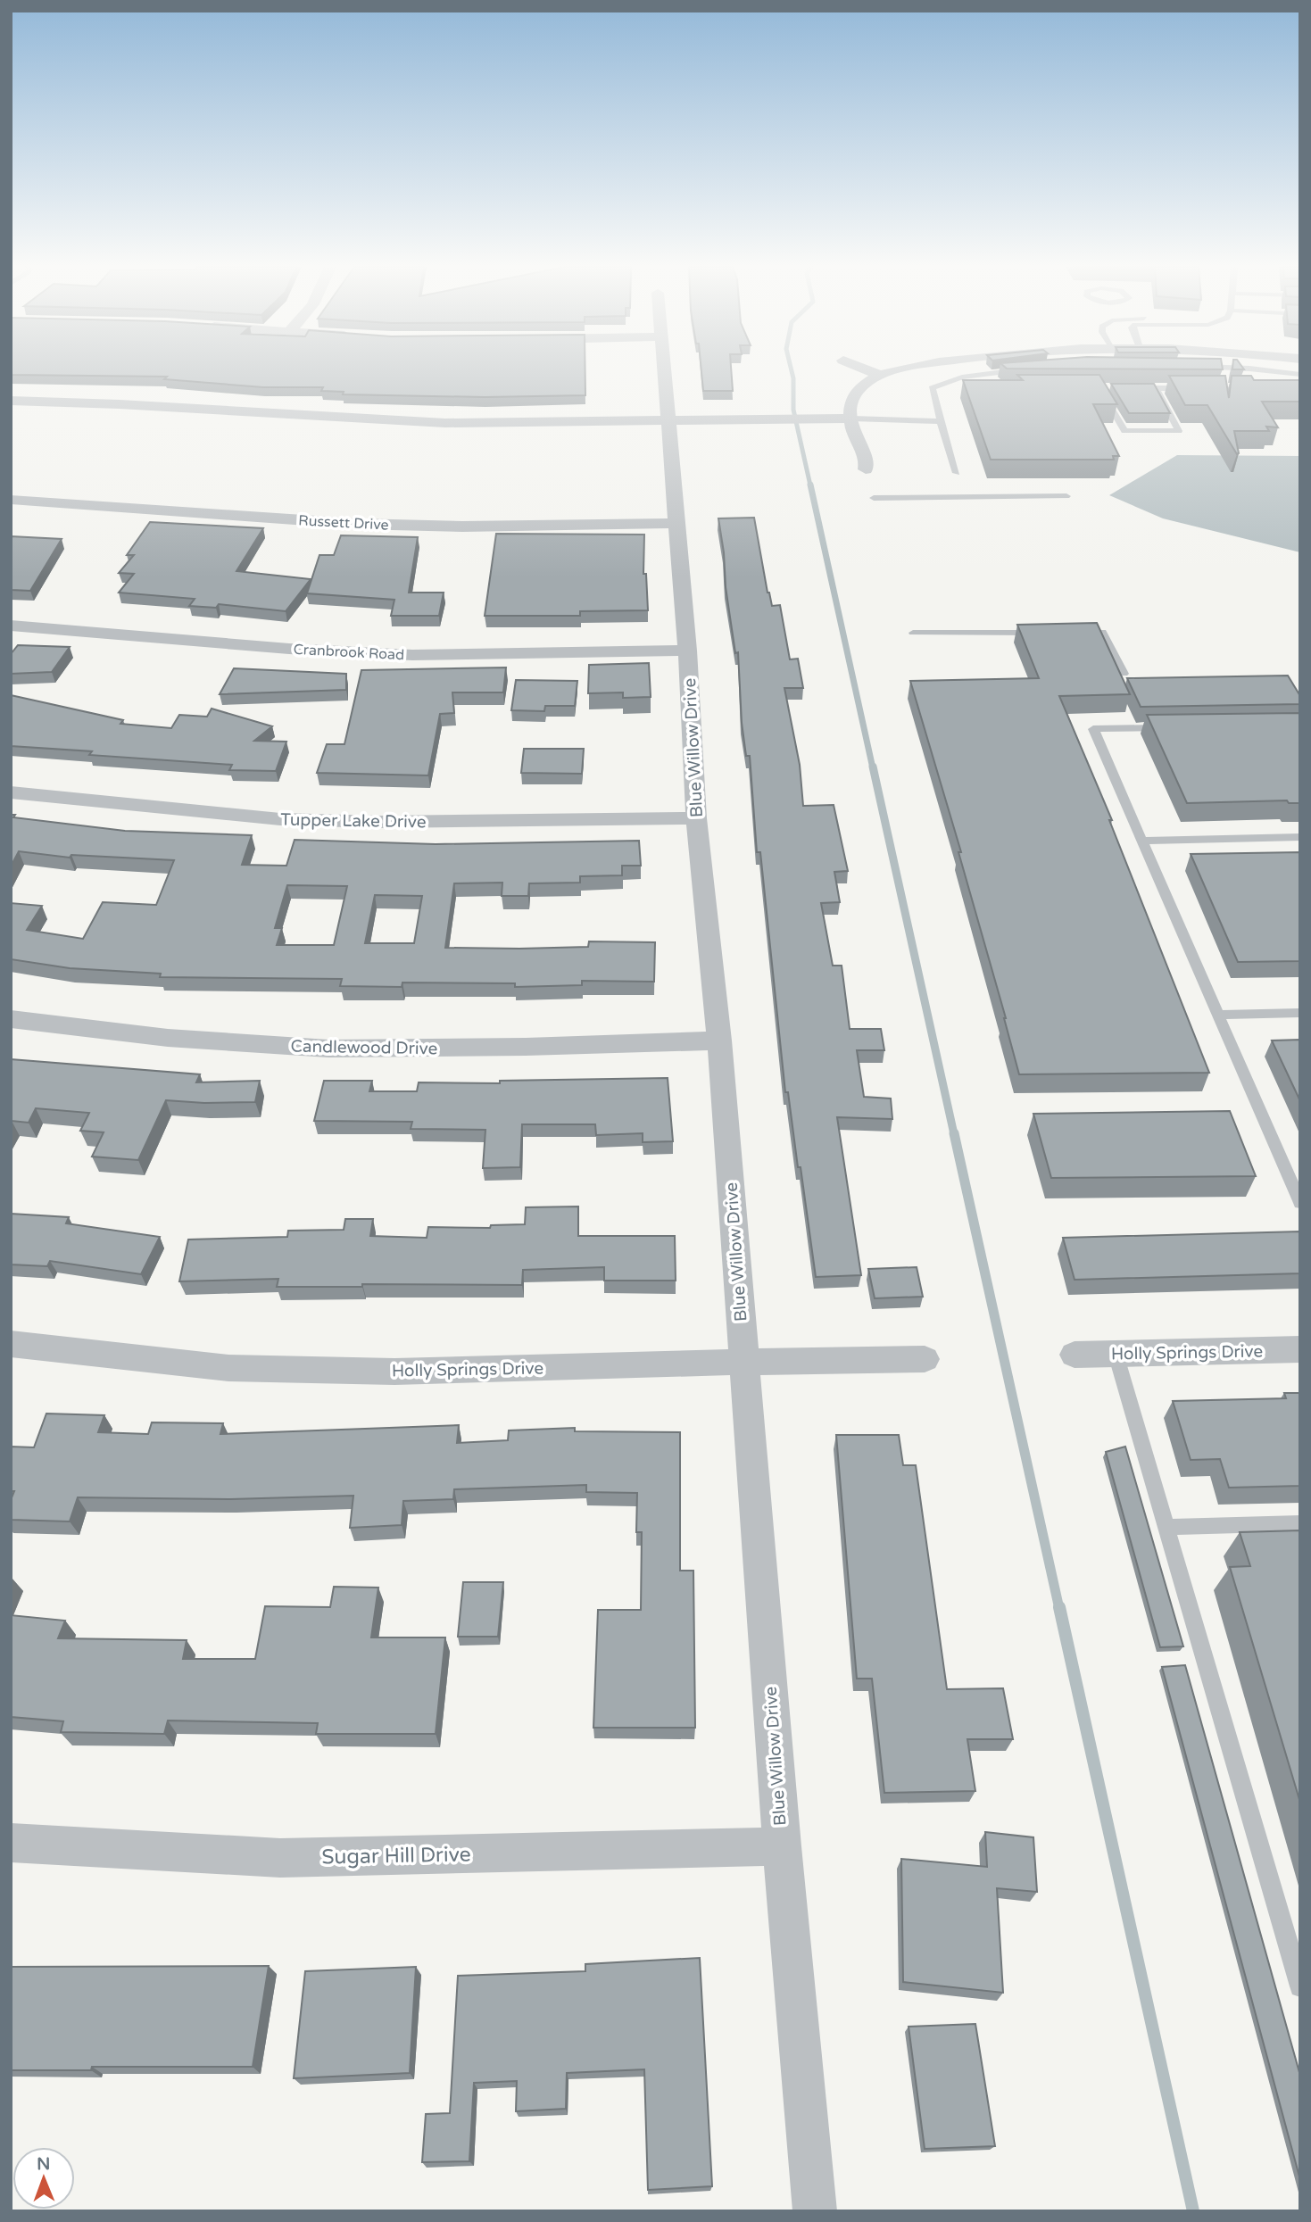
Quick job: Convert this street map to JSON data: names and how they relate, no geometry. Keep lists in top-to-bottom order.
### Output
{
  "streets": {
    "street": [
      "Russett Drive",
      "Cranbrook Road",
      "Blue Willow Drive",
      "Tupper Lake Drive",
      "Candlewood Drive",
      "Holly Springs Drive",
      "Sugar Hill Drive"
    ]
  },
  "crossings": [
    ["Russett Drive", "Blue Willow Drive"],
    ["Cranbrook Road", "Blue Willow Drive"],
    ["Blue Willow Drive", "Tupper Lake Drive"],
    ["Blue Willow Drive", "Candlewood Drive"],
    ["Blue Willow Drive", "Holly Springs Drive"],
    ["Blue Willow Drive", "Sugar Hill Drive"]
  ],
  "north": "top"
}
